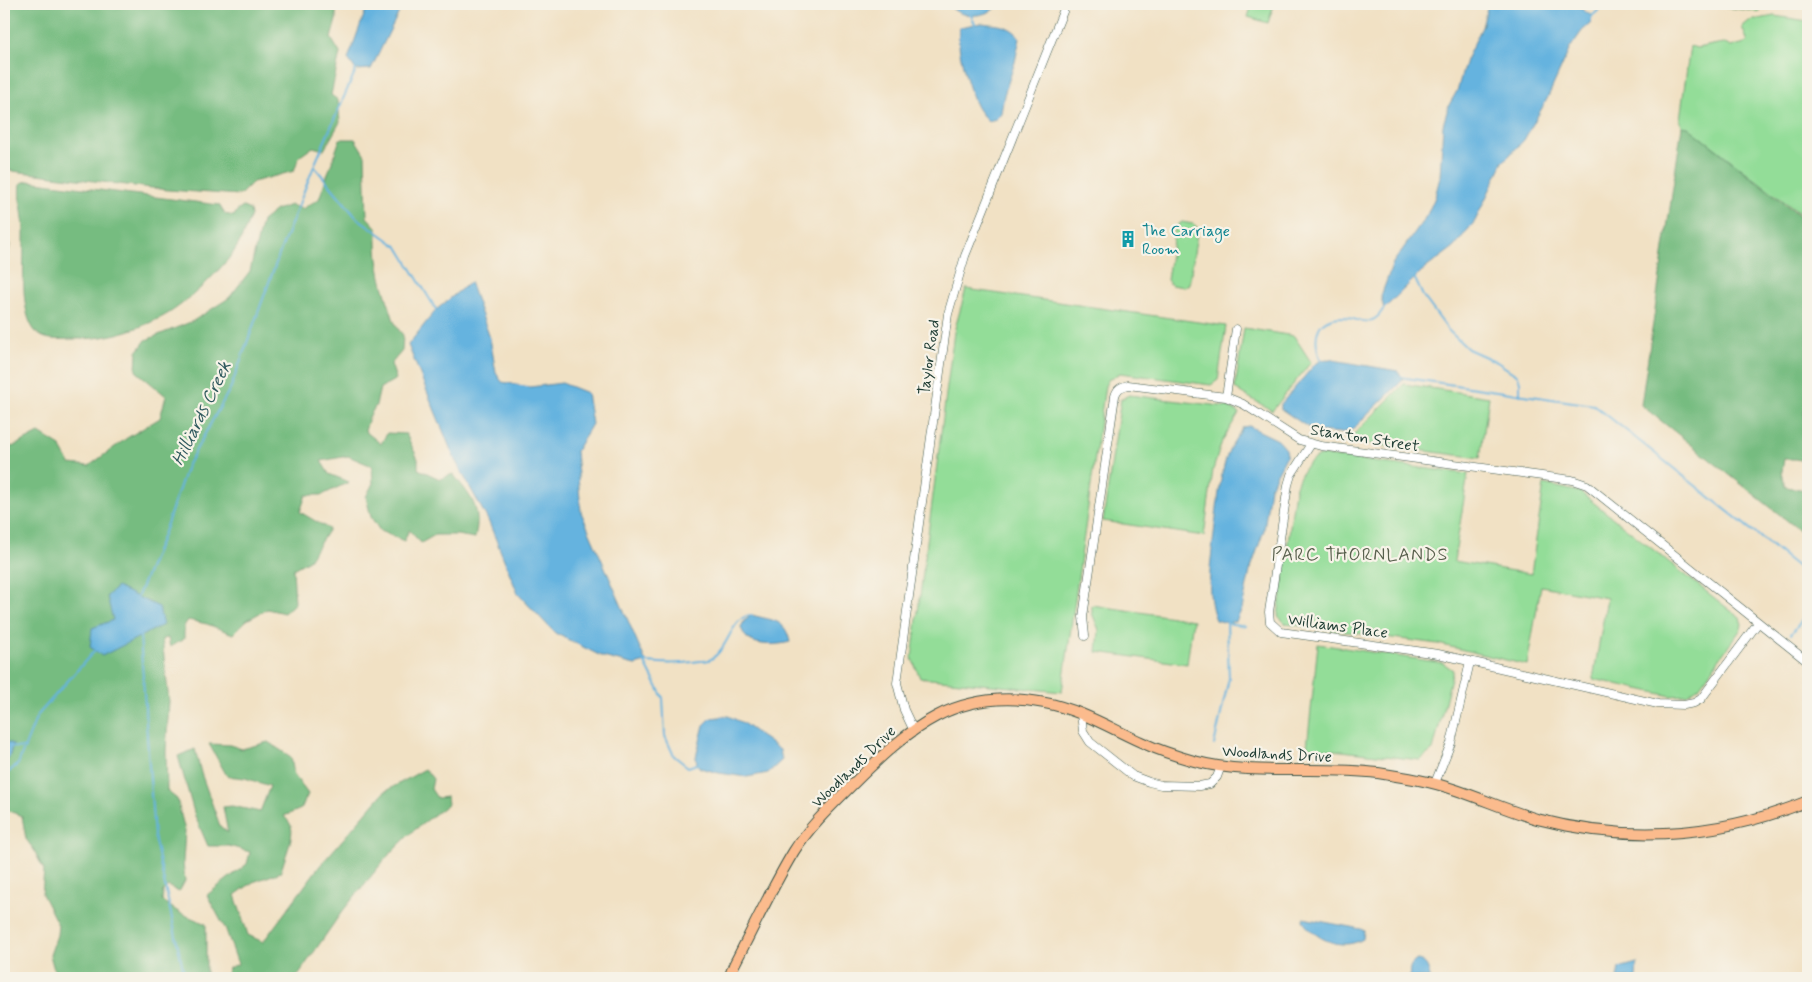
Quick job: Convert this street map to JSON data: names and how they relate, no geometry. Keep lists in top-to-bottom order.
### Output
{
  "streets": {
    "main road": ["Woodlands Drive"],
    "street": ["Taylor Road", "Stanton Street", "Williams Place"]
  },
  "crossings": [
    ["Taylor Road", "Woodlands Drive"],
    ["Stanton Street", "Williams Place"]
  ],
  "districts": ["PARC THORNLANDS"],
  "water": ["Hilliards Creek"],
  "places": {
    "building": ["The Carriage Room"]
  }
}
